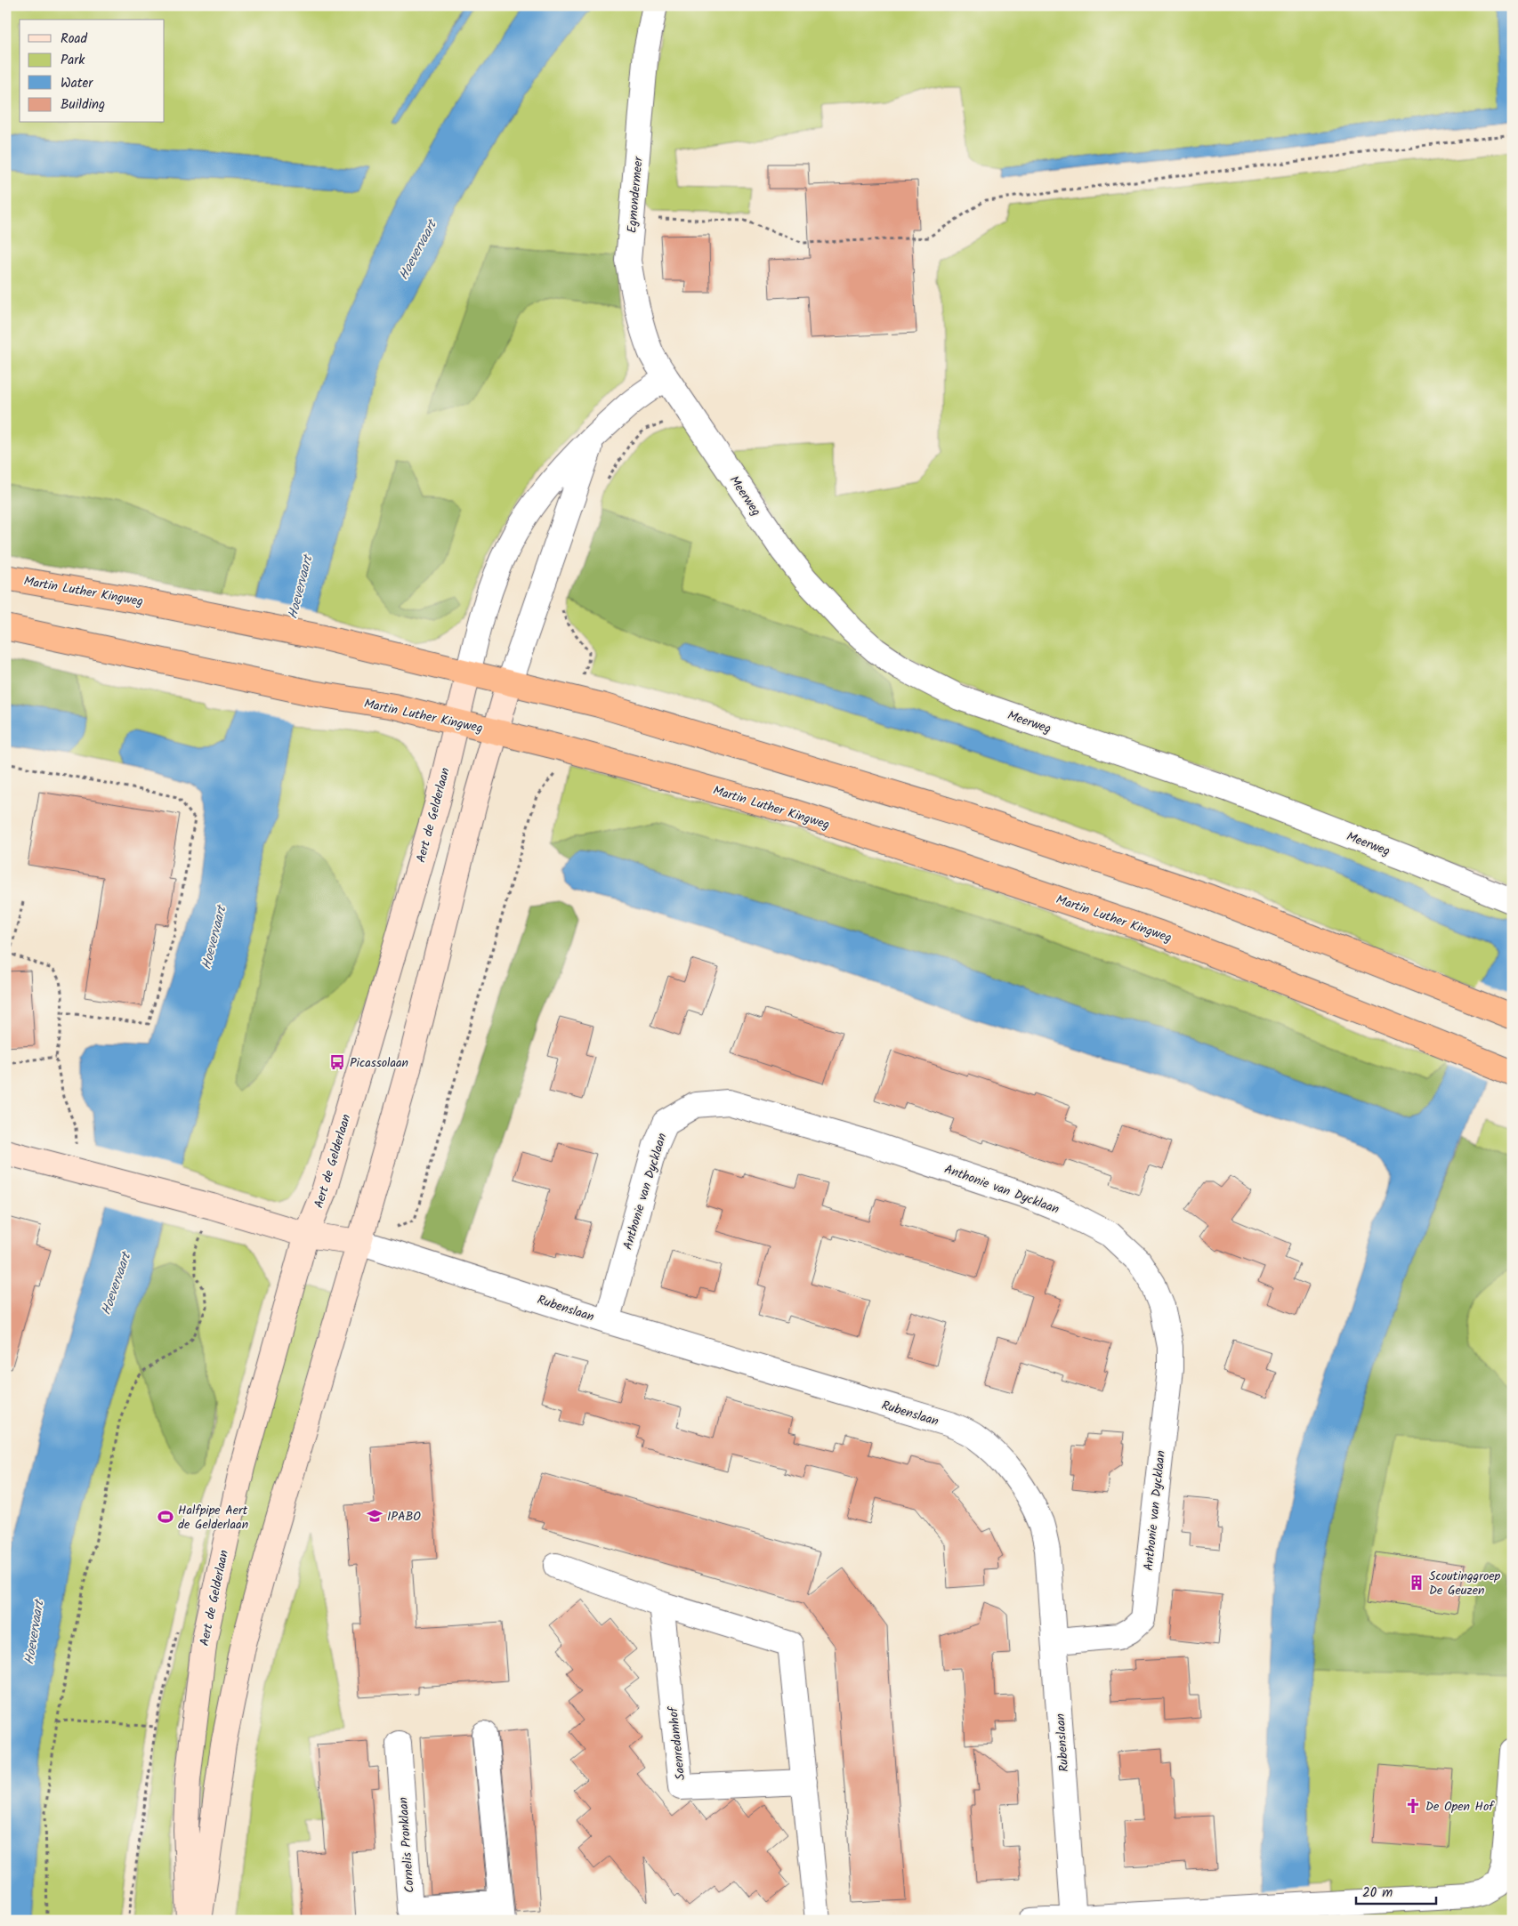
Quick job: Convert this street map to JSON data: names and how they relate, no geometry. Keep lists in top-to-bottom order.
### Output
{
  "streets": {
    "highway": ["Martin Luther Kingweg"],
    "street": [
      "Egmondermeer",
      "Meerweg",
      "Aert de Gelderlaan",
      "Anthonie van Dycklaan",
      "Rubenslaan",
      "Saenredamhof",
      "Cornelis Pronklaan"
    ]
  },
  "crossings": [
    ["Egmondermeer", "Meerweg"],
    ["Egmondermeer", "Aert de Gelderlaan"],
    ["Meerweg", "Aert de Gelderlaan"],
    ["Martin Luther Kingweg", "Aert de Gelderlaan"],
    ["Aert de Gelderlaan", "Rubenslaan"],
    ["Anthonie van Dycklaan", "Rubenslaan"]
  ],
  "water": ["Hoevervaart"],
  "places": {
    "bus stop": ["Picassolaan"],
    "school or university": ["IPABO"],
    "sports": ["Halfpipe Aert de Gelderlaan"],
    "building": ["Scoutinggroep De Geuzen"],
    "church": ["De Open Hof"]
  },
  "legend": [
    "Road",
    "Park",
    "Water",
    "Building"
  ],
  "scale_bar": "20 m"
}
